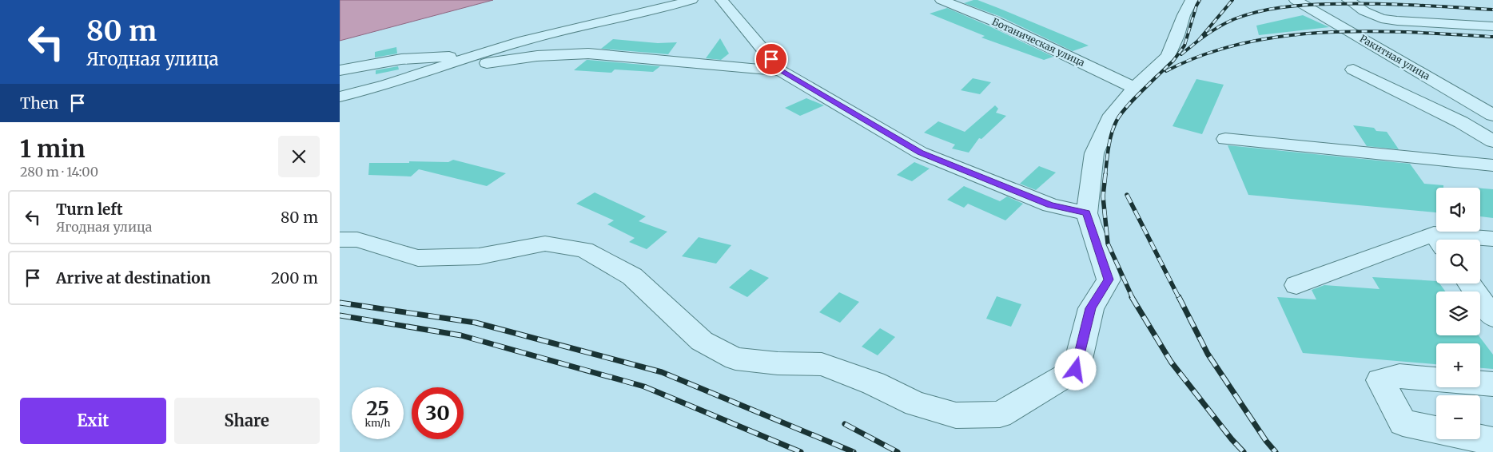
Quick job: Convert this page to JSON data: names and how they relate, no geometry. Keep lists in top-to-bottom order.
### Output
{
  "streets": {
    "street": ["Ботаническая улица", "Ракитная улица"]
  },
  "page": {
    "turn": ["80 m", "Ягодная улица"],
    "then": "Then",
    "heading": ["1 min", "280 m · 14:00"],
    "map_buttons": ["+", "−"],
    "list": [
      {
        "name": "Turn left",
        "note": "Ягодная улица",
        "value": "80 m"
      },
      {
        "name": "Arrive at destination",
        "value": "200 m"
      }
    ],
    "speed": "25 km/h",
    "limit": "30",
    "buttons": ["Exit", "Share"]
  }
}
